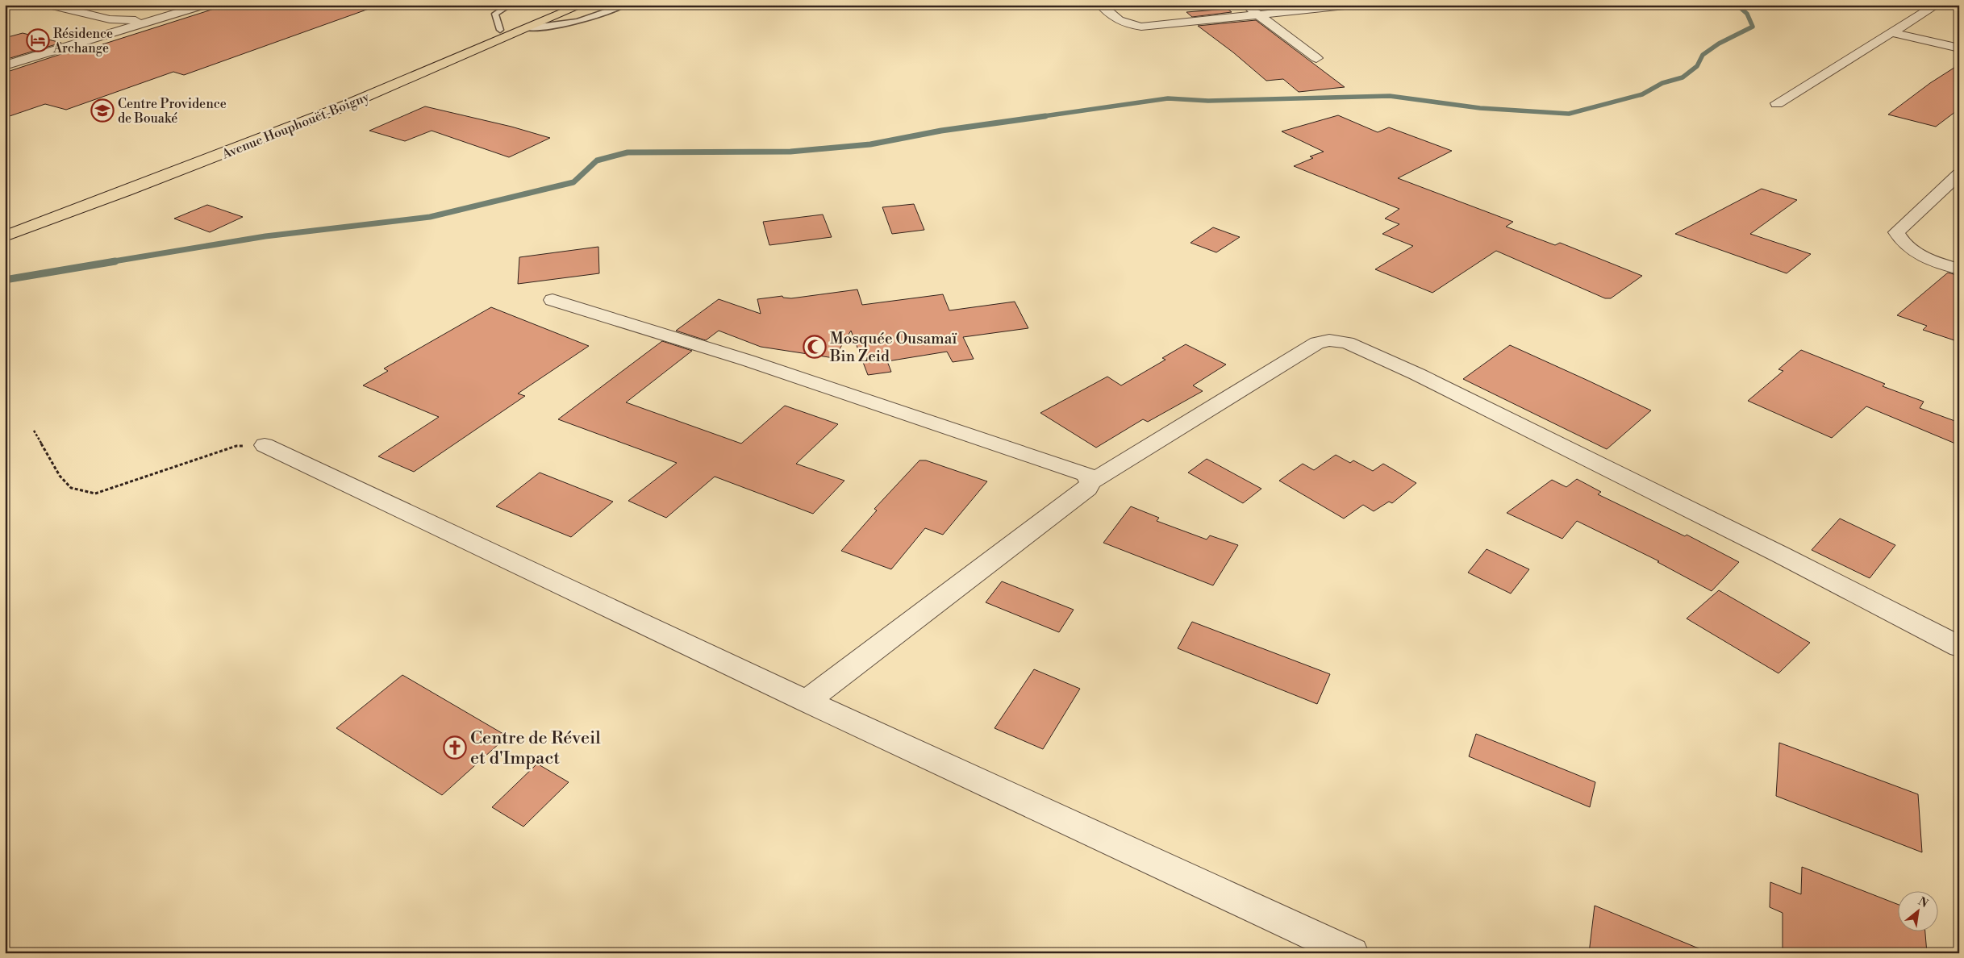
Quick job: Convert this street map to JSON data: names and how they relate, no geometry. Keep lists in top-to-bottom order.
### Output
{
  "streets": {
    "highway": ["Avenue Houphouët-Boigny"]
  },
  "places": {
    "hotel": ["Résidence Archange"],
    "school or university": ["Centre Providence de Bouaké"],
    "mosque": ["Mosquée Ousamaï Bin Zeid"],
    "church": ["Centre de Réveil et d'Impact"]
  },
  "north": "top right"
}
